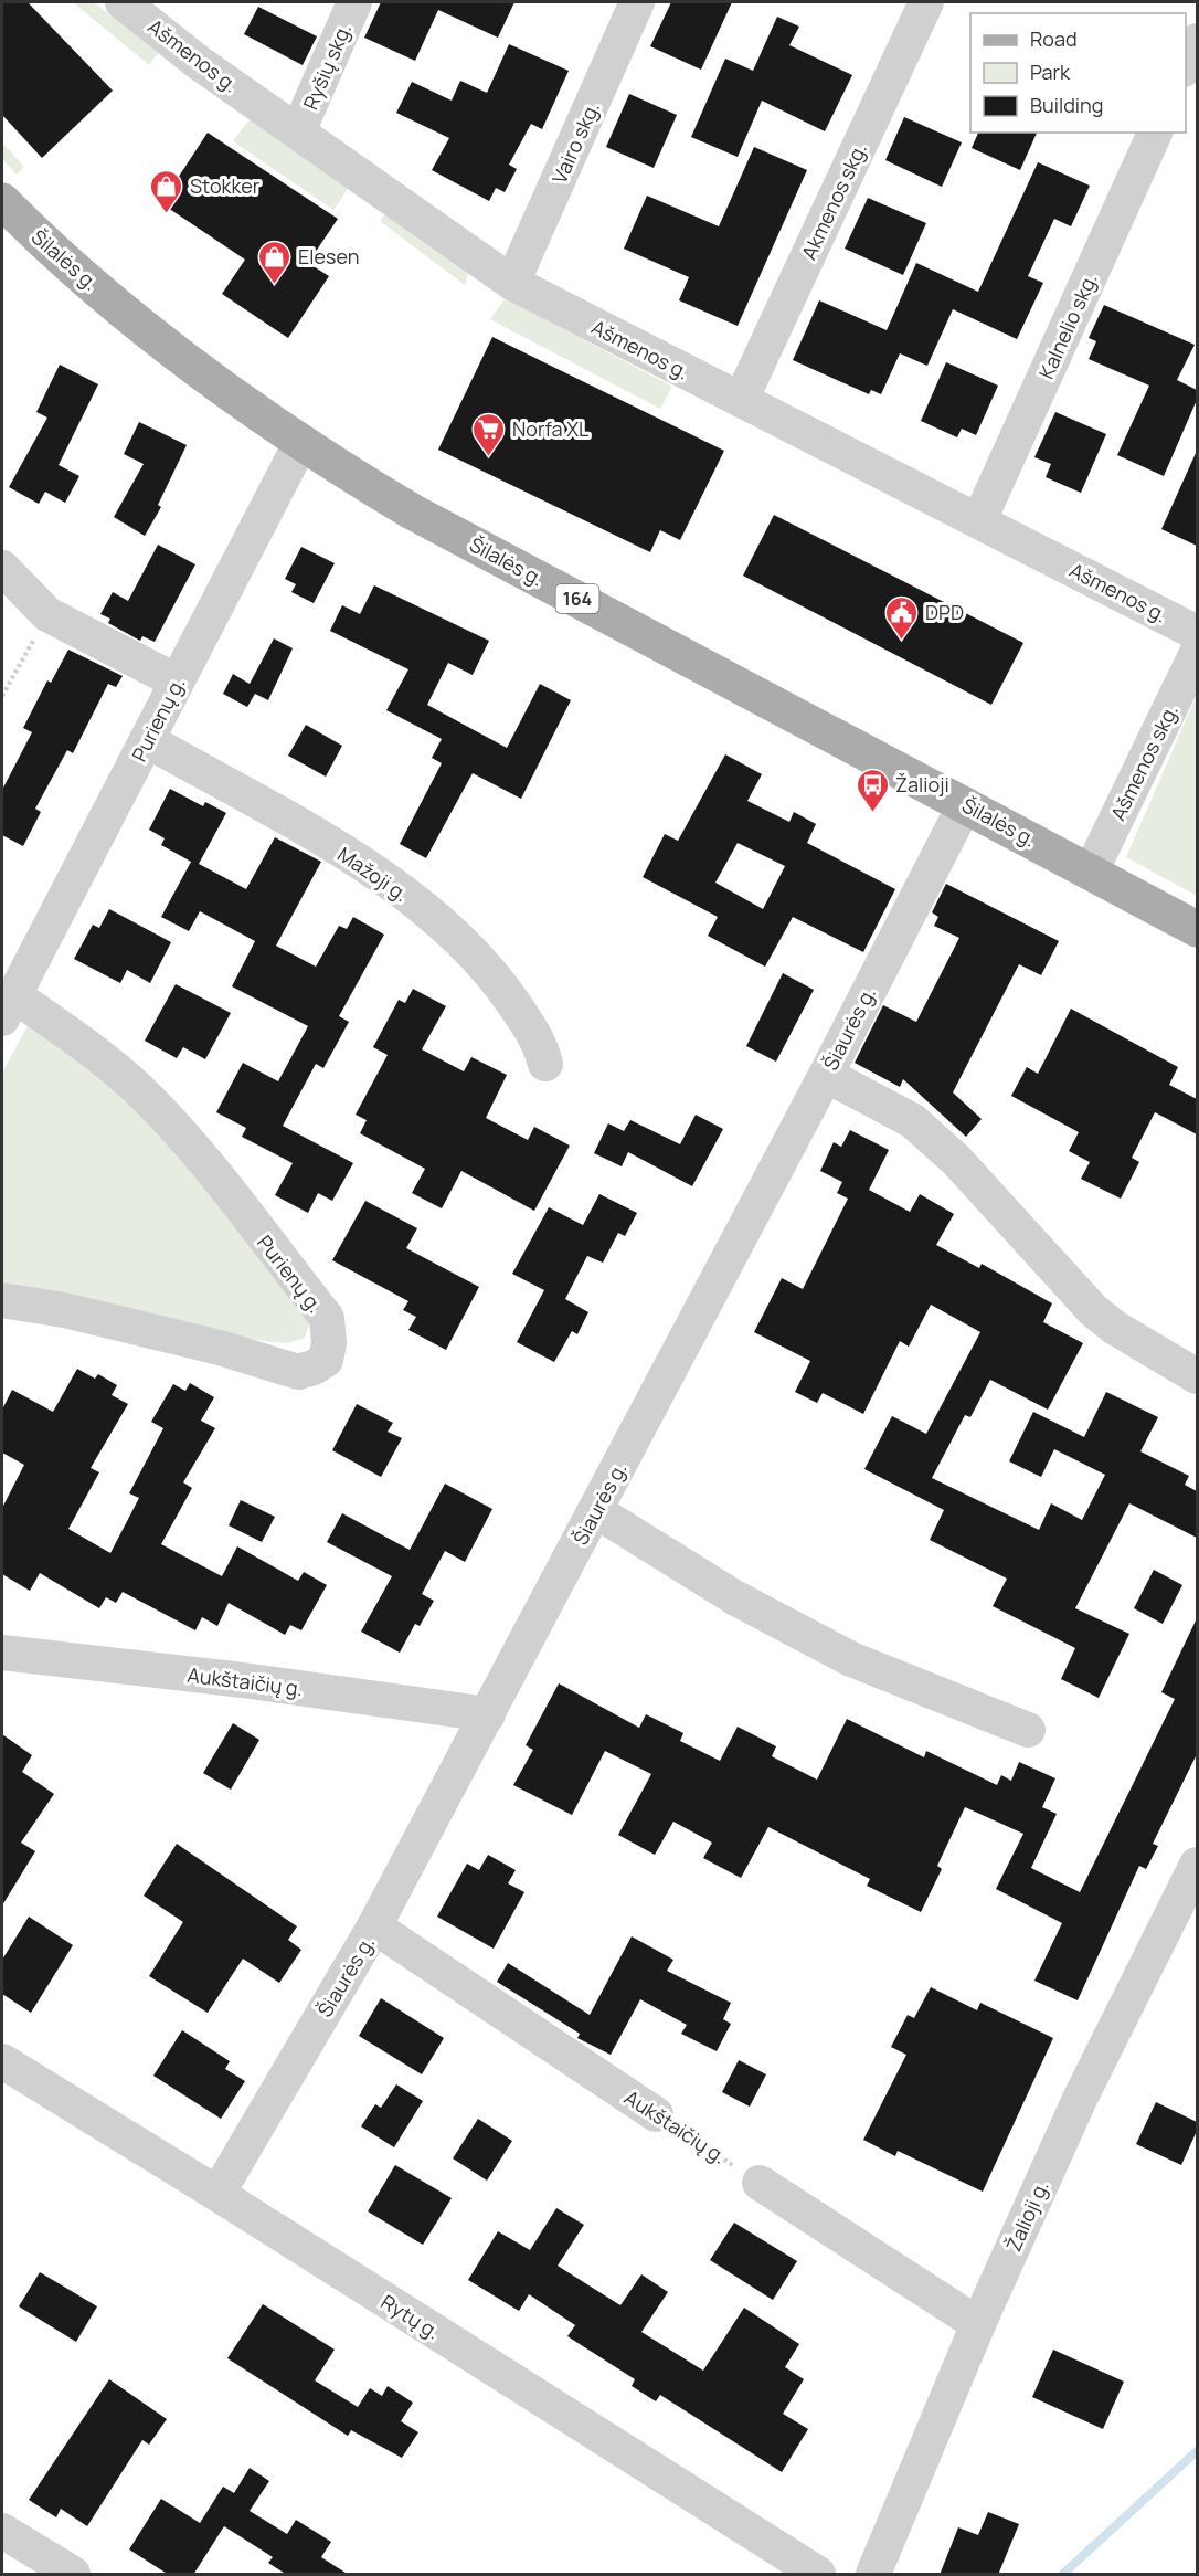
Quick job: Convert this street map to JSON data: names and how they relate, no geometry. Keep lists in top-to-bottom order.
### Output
{
  "streets": {
    "main road": ["Šilalės g.", "164"],
    "street": [
      "Ašmenos g.",
      "Ryšių skg.",
      "Vairo skg.",
      "Akmenos skg.",
      "Kalnelio skg.",
      "Purienų g.",
      "Ašmenos skg.",
      "Mažoji g.",
      "Šiaurės g.",
      "Aukštaičių g.",
      "Žalioji g.",
      "Rytų g."
    ]
  },
  "crossings": [
    ["Ašmenos g.", "Ryšių skg."],
    ["Ašmenos g.", "Vairo skg."],
    ["Ašmenos g.", "Akmenos skg."],
    ["Ašmenos g.", "Kalnelio skg."],
    ["Šilalės g.", "Purienų g."],
    ["Šilalės g.", "Ašmenos skg."],
    ["Šilalės g.", "Šiaurės g."],
    ["Purienų g.", "Mažoji g."],
    ["Šiaurės g.", "Aukštaičių g."],
    ["Šiaurės g.", "Rytų g."]
  ],
  "places": {
    "shop": ["Stokker", "Elesen"],
    "supermarket": ["Norfa XL"],
    "public building": ["DPD"],
    "bus stop": ["Žalioji"]
  },
  "legend": ["Road", "Park", "Building"]
}
